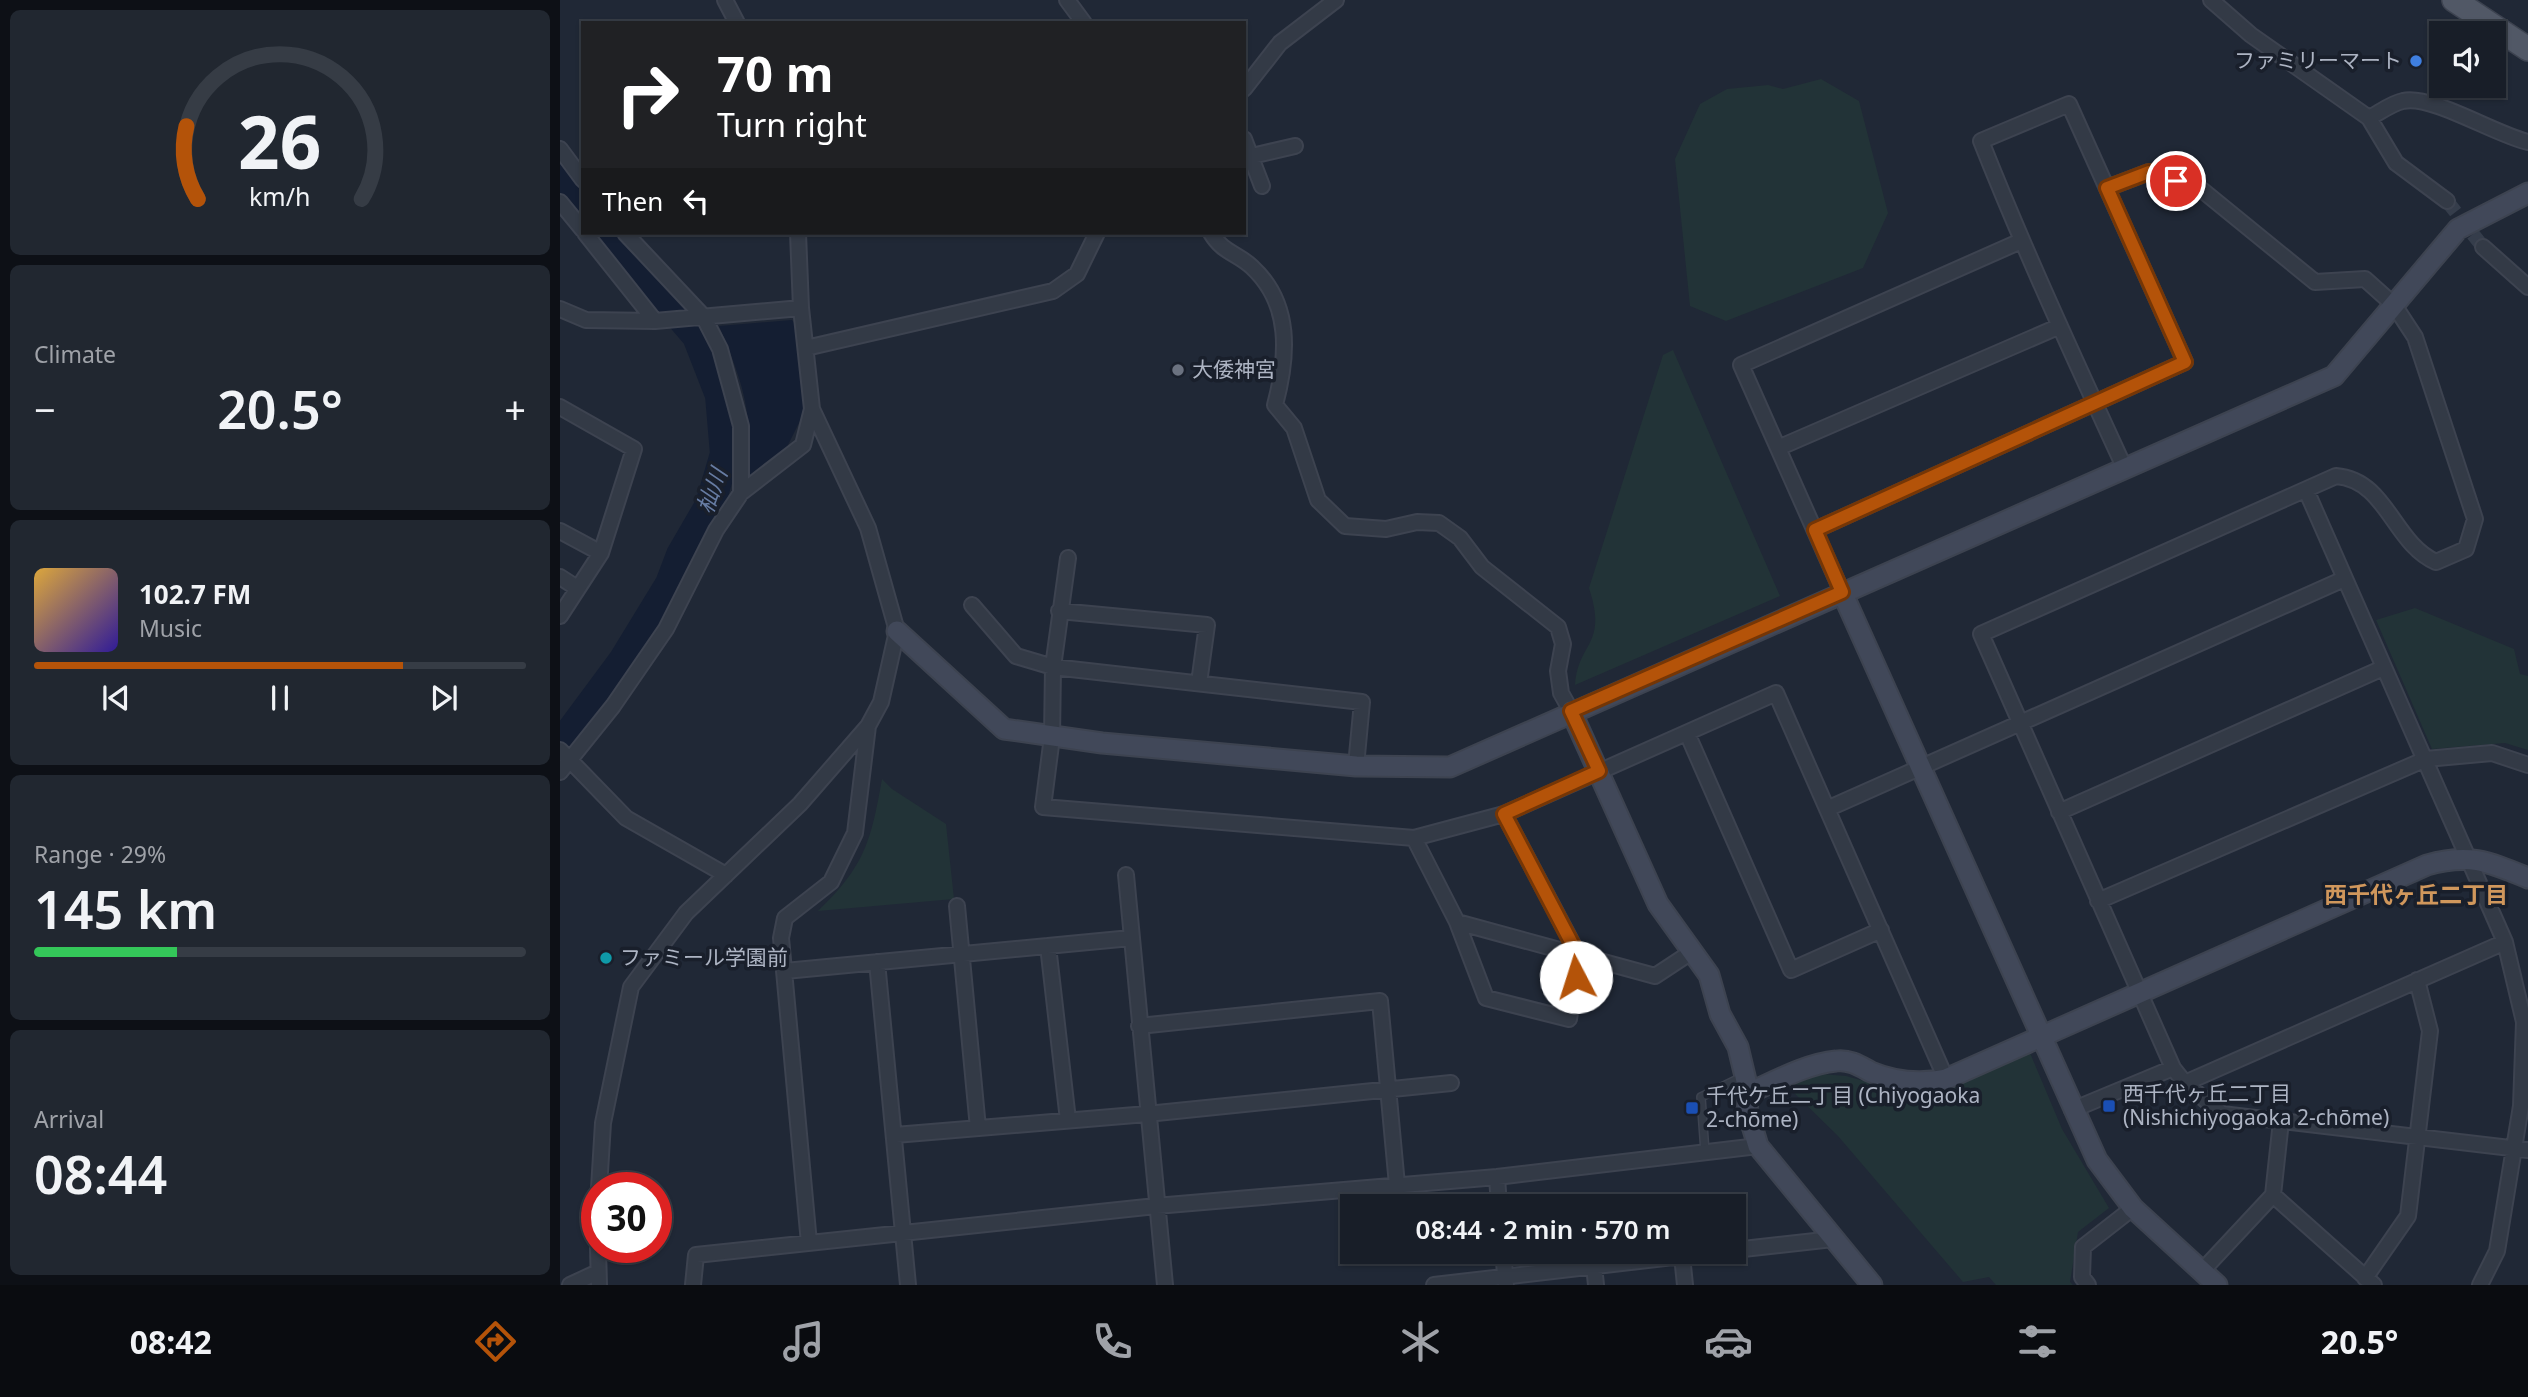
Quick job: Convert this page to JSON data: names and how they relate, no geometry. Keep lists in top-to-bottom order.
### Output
{
  "districts": ["西千代ヶ丘二丁目"],
  "water": ["杣川"],
  "places": {
    "other": ["ファミリーマート", "大倭神宮", "ファミール学園前"],
    "transit": ["西千代ヶ丘二丁目 (Nishichiyogaoka 2-chōme)", "千代ケ丘二丁目 (Chiyogaoka 2-chōme)"]
  },
  "page": {
    "turn": ["70 m", "Turn right"],
    "then": "Then",
    "tile": [
      "Climate",
      ["Range · 29%", "145 km"],
      ["Arrival", "08:44"]
    ],
    "heat": ["−", "20.5°", "+"],
    "song": ["102.7 FM", "Music"],
    "limit": "30",
    "trip": "08:44 · 2 min · 570 m",
    "tabs": ["08:42", "20.5°"],
    "gauge": ["26", "km/h"]
  }
}
